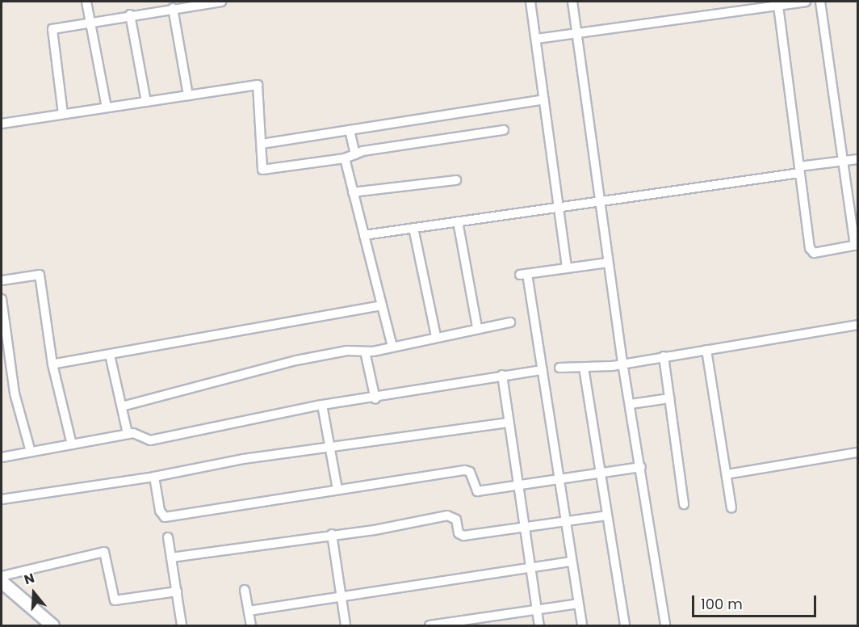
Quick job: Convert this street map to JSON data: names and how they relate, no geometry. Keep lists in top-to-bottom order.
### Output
{
  "scale_bar": "100 m",
  "north": "top"
}
